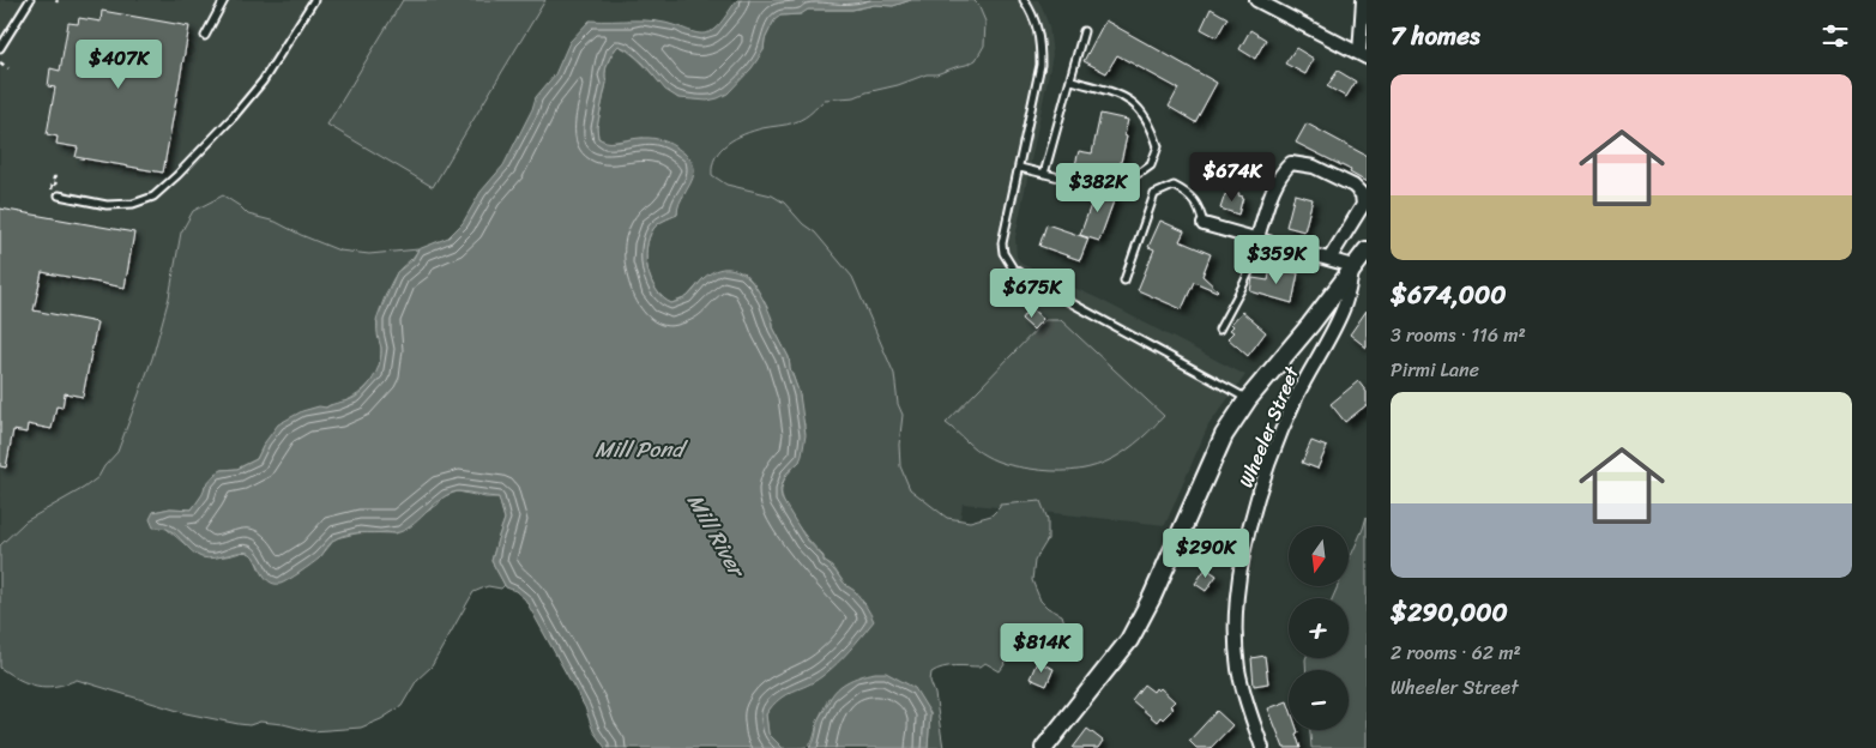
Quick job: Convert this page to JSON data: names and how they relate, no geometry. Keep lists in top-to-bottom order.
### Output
{
  "streets": {
    "street": ["Wheeler Street"]
  },
  "water": ["Mill Pond", "Mill River"],
  "north": "bottom",
  "page": {
    "heading": "7 homes",
    "price": [
      "$407K",
      "$674K",
      "$382K",
      "$359K",
      "$675K",
      "$290K",
      "$814K"
    ],
    "list": [
      {
        "name": "$674,000",
        "note": "3 rooms · 116 m² · Pirmi Lane"
      },
      {
        "name": "$290,000",
        "note": "2 rooms · 62 m² · Wheeler Street"
      }
    ],
    "map_buttons": ["+", "−"]
  }
}
